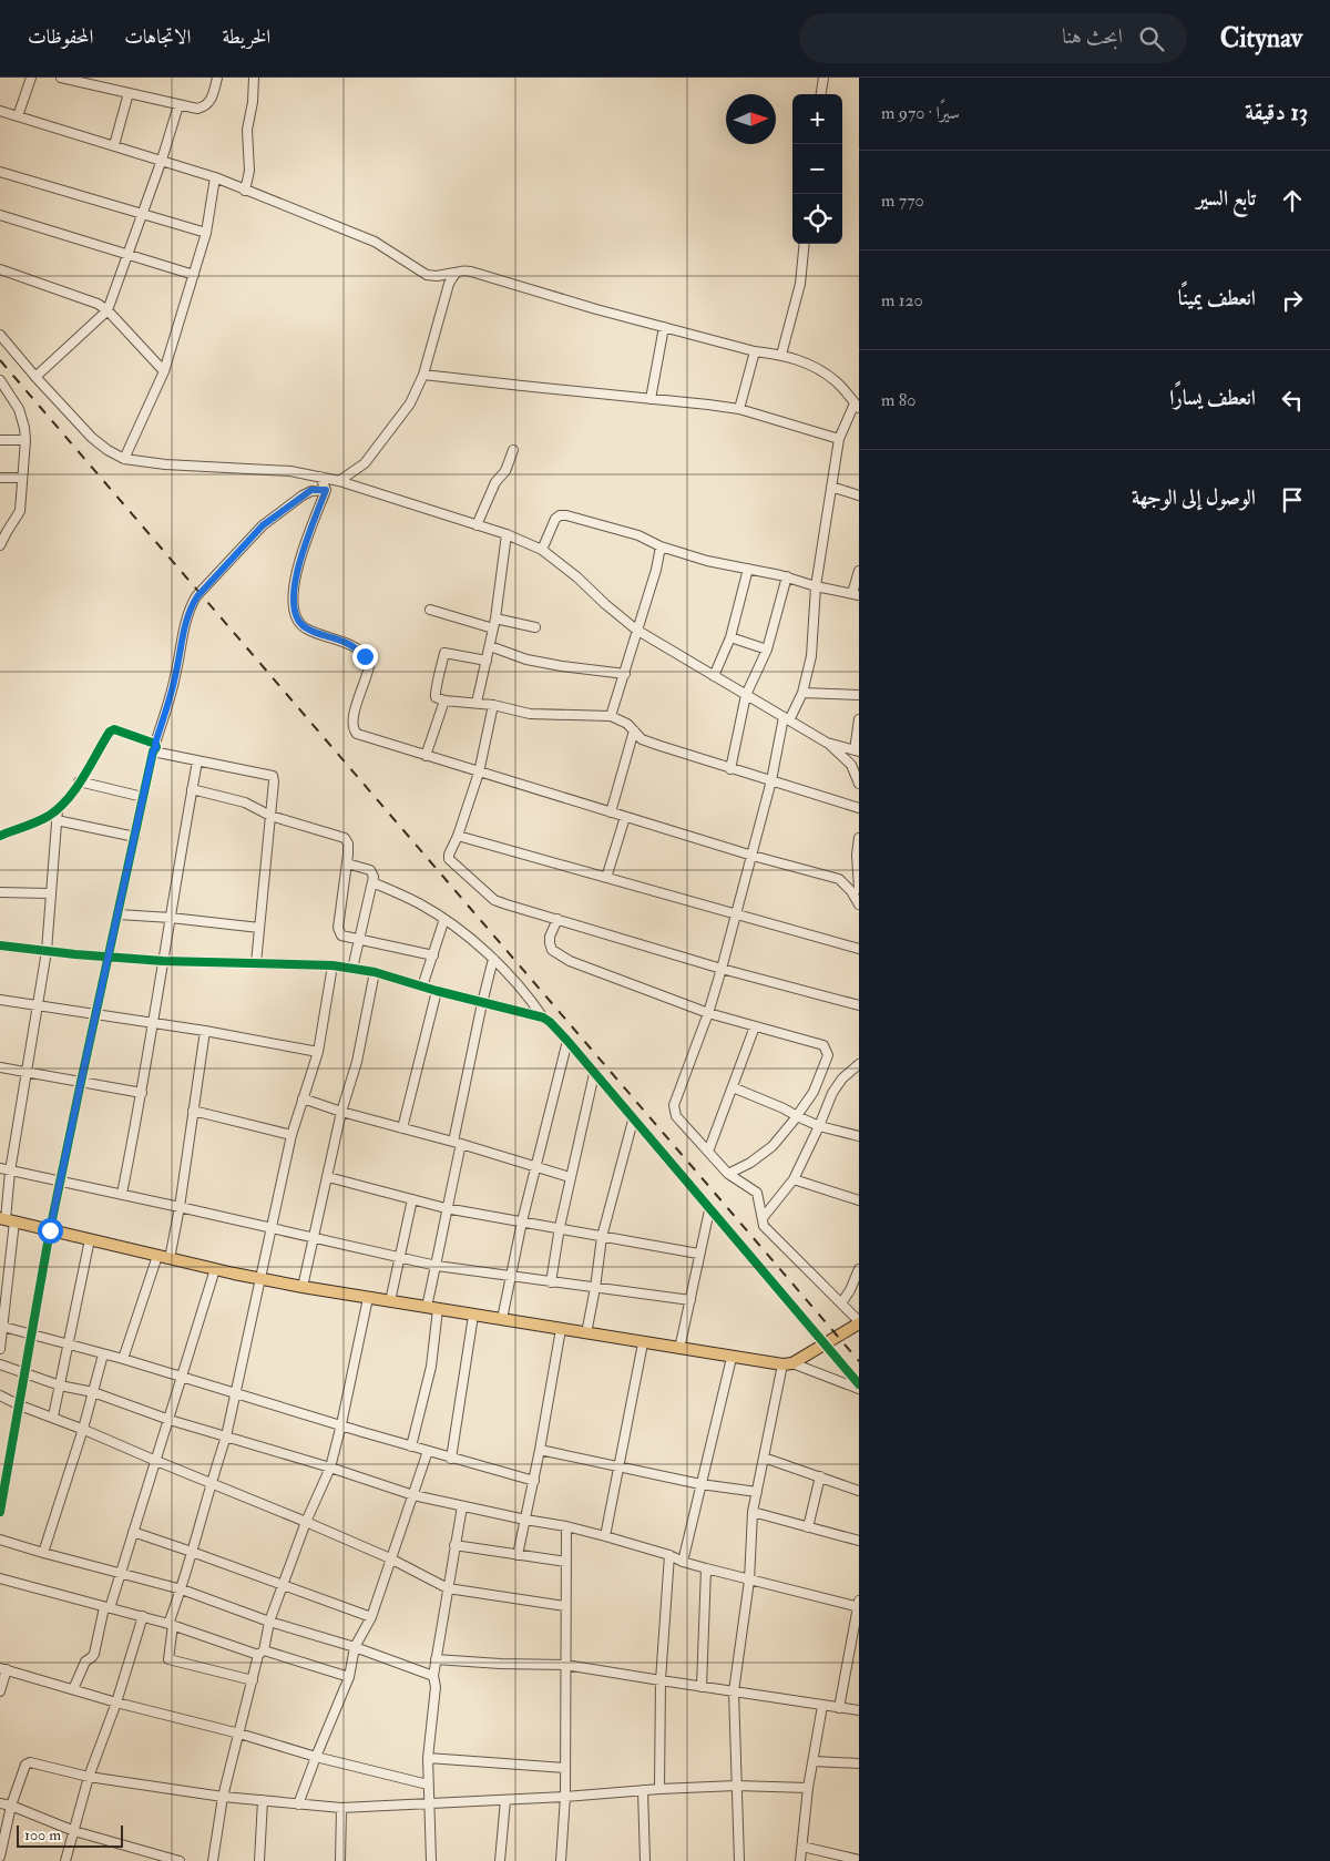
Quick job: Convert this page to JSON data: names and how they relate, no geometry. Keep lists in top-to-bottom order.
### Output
{
  "scale_bar": "100 m",
  "north": "right",
  "page": {
    "header": "Citynav",
    "search": "ابحث هنا",
    "nav": ["الخريطة", "الاتجاهات", "المحفوظات"],
    "heading": ["13 دقيقة", "سيرًا · 970 m"],
    "map_buttons": ["+", "−"],
    "list": [
      ["تابع السير", "770 m"],
      ["انعطف يمينًا", "120 m"],
      ["انعطف يسارًا", "80 m"],
      "الوصول إلى الوجهة"
    ],
    "scale": "100 m"
  }
}
